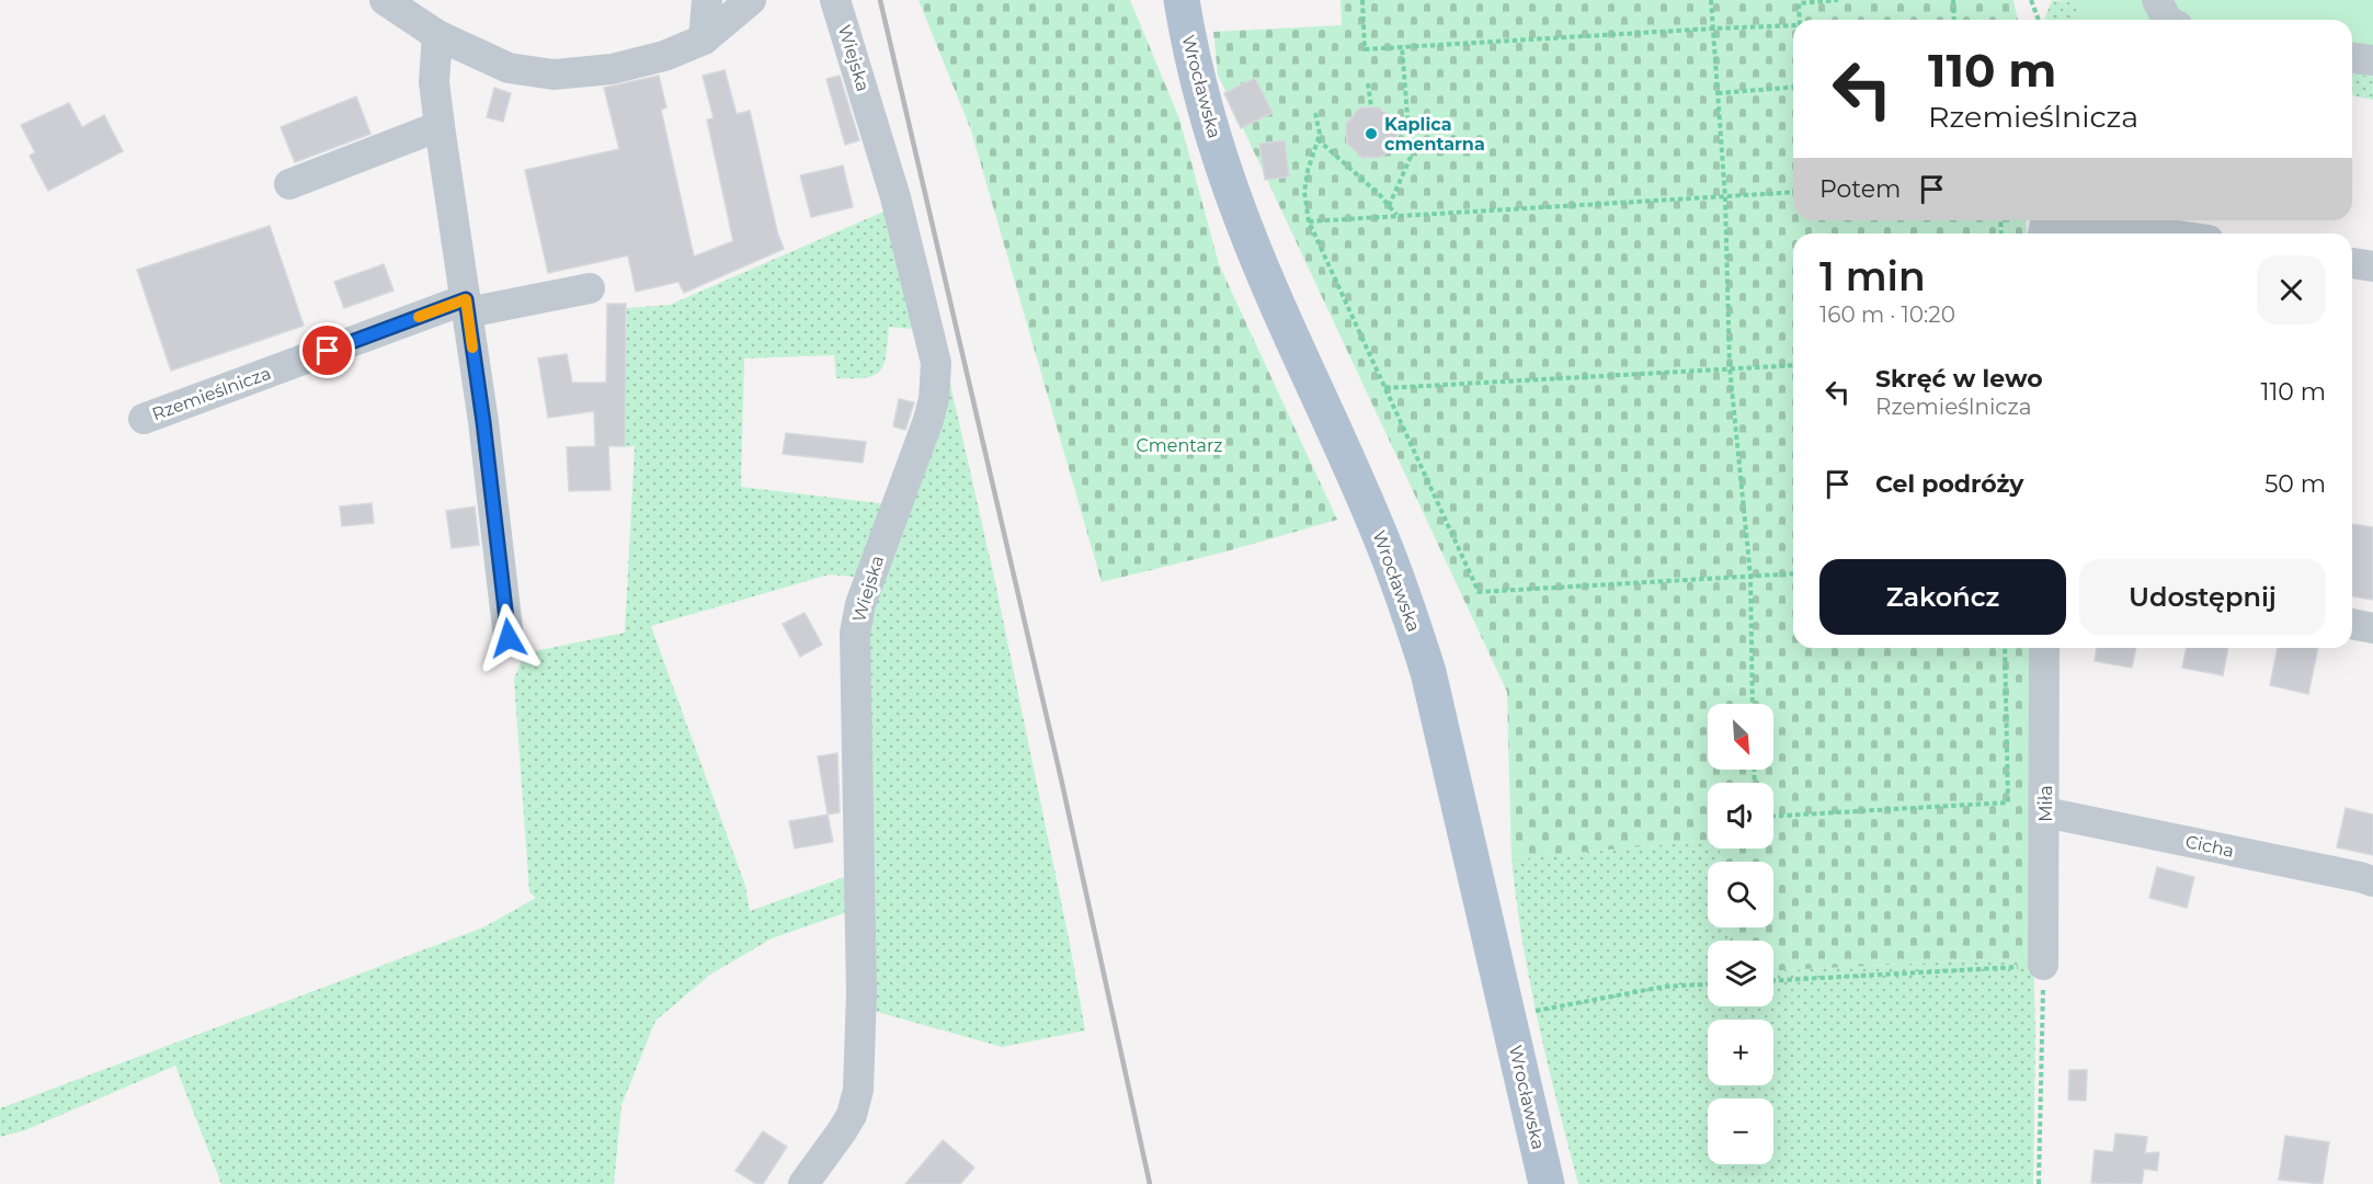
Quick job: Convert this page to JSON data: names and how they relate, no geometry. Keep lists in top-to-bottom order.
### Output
{
  "streets": {
    "main road": ["Wrocławska"],
    "street": [
      "Wiejska",
      "Rzemieślnicza",
      "Miła",
      "Cicha"
    ]
  },
  "crossings": [
    ["Miła", "Cicha"]
  ],
  "parks": ["Cmentarz"],
  "places": ["Kaplica cmentarna"],
  "north": "bottom right",
  "page": {
    "turn": ["110 m", "Rzemieślnicza"],
    "then": "Potem",
    "heading": ["1 min", "160 m · 10:20"],
    "list": [
      {
        "name": "Skręć w lewo",
        "note": "Rzemieślnicza",
        "value": "110 m"
      },
      {
        "name": "Cel podróży",
        "value": "50 m"
      }
    ],
    "buttons": ["Zakończ", "Udostępnij"],
    "map_buttons": ["+", "−"]
  }
}
